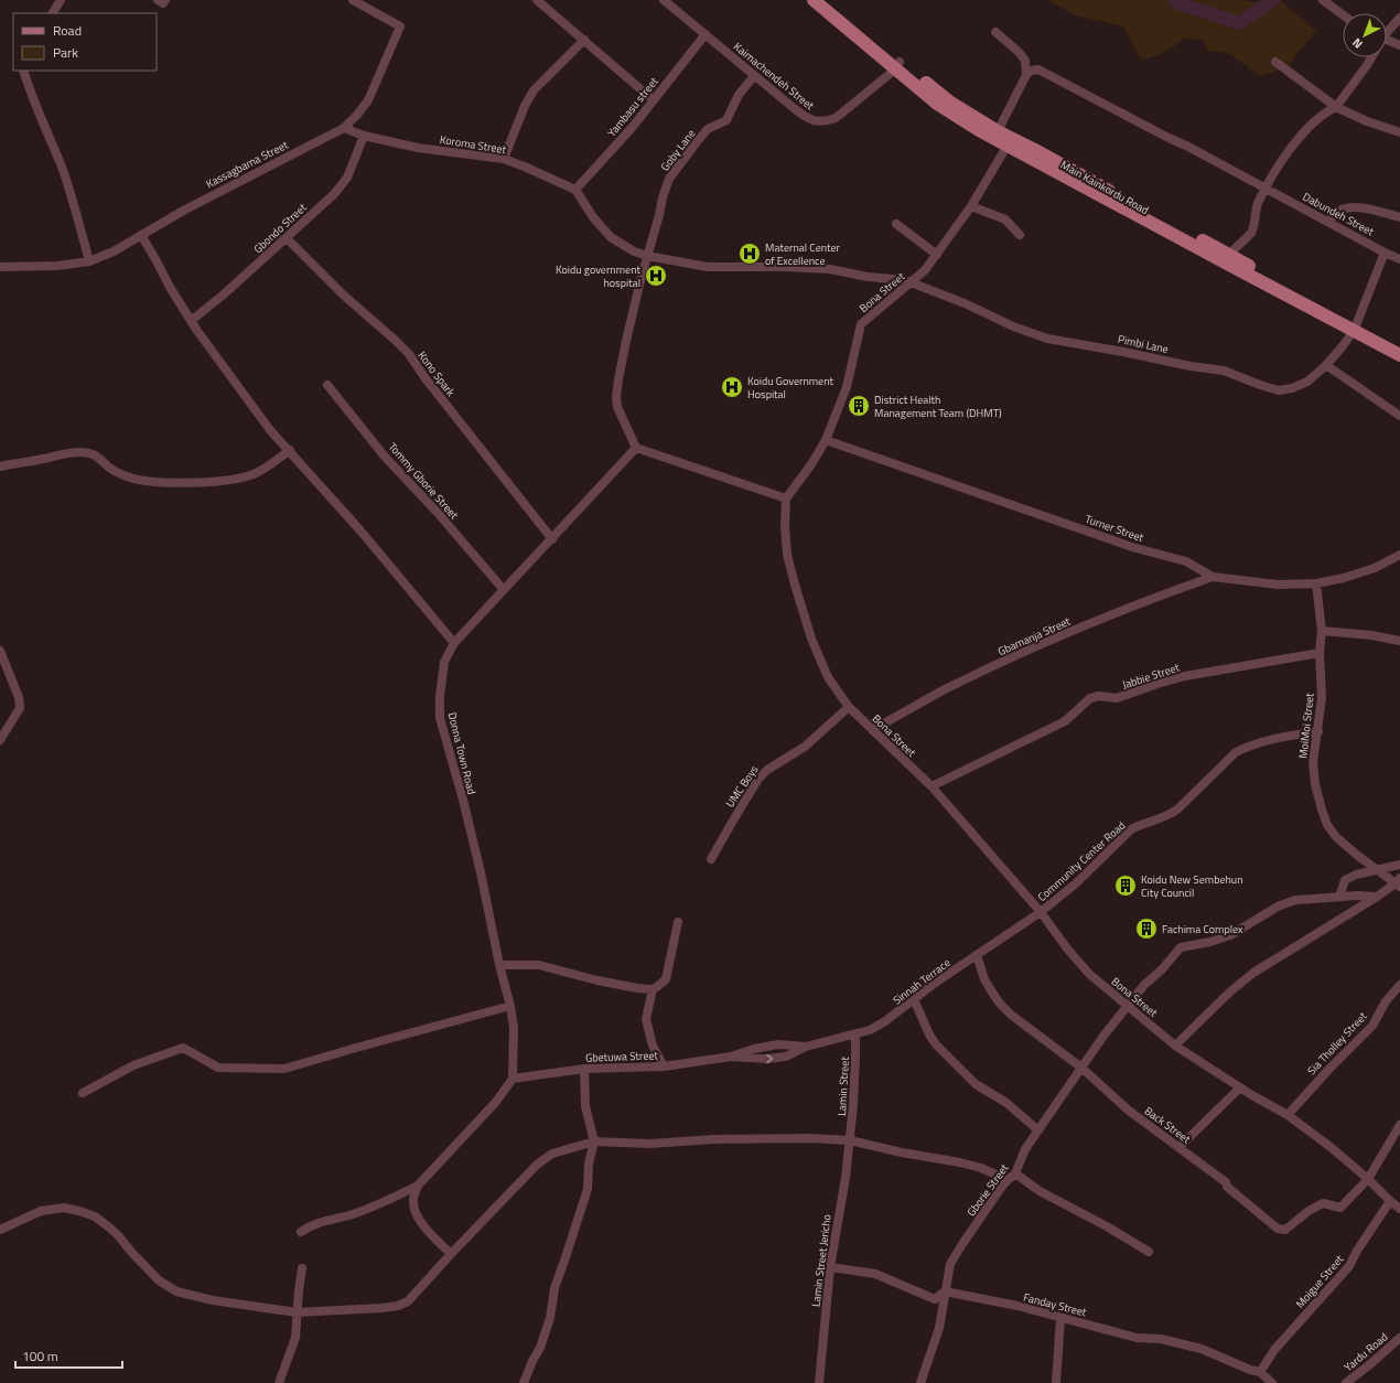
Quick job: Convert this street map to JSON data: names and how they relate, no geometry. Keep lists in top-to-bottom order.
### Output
{
  "streets": {
    "main road": ["Main Kainkordu Road"],
    "street": [
      "Kaimachendeh Street",
      "Yambasu street",
      "Koroma Street",
      "Goby Lane",
      "Kassagbama Street",
      "Dabundeh Street",
      "Gbondo Street",
      "Bona Street",
      "Pimbi Lane",
      "Kono Spark",
      "Tommy Gborie Street",
      "Turner Street",
      "Gbamanja Street",
      "Jabbie Street",
      "MoiMoi Street",
      "Donna Town Road",
      "UMC Boys",
      "Community Center Road",
      "Sinnah Terrace",
      "Sia Tholley Street",
      "Gbetuwa Street",
      "Lamin Street",
      "Back Street",
      "Gborie Street",
      "Lamin Street Jericho",
      "Moigue Street",
      "Fanday Street",
      "Yardu Road"
    ]
  },
  "crossings": [
    ["Kaimachendeh Street", "Yambasu street"],
    ["Kaimachendeh Street", "Goby Lane"],
    ["Kaimachendeh Street", "Main Kainkordu Road"],
    ["Yambasu street", "Koroma Street"],
    ["Koroma Street", "Kassagbama Street"],
    ["Koroma Street", "Gbondo Street"],
    ["Goby Lane", "Pimbi Lane"],
    ["Goby Lane", "Donna Town Road"],
    ["Main Kainkordu Road", "Bona Street"],
    ["Main Kainkordu Road", "Pimbi Lane"],
    ["Dabundeh Street", "Pimbi Lane"],
    ["Gbondo Street", "Kono Spark"],
    ["Bona Street", "Pimbi Lane"],
    ["Bona Street", "Turner Street"],
    ["Bona Street", "Gbamanja Street"],
    ["Bona Street", "Jabbie Street"],
    ["Bona Street", "UMC Boys"],
    ["Bona Street", "Community Center Road"],
    ["Bona Street", "Sinnah Terrace"],
    ["Bona Street", "Sia Tholley Street"],
    ["Bona Street", "Back Street"],
    ["Bona Street", "Gborie Street"],
    ["Bona Street", "Moigue Street"],
    ["Kono Spark", "Donna Town Road"],
    ["Tommy Gborie Street", "Donna Town Road"],
    ["Turner Street", "Gbamanja Street"],
    ["Turner Street", "MoiMoi Street"],
    ["Jabbie Street", "MoiMoi Street"],
    ["MoiMoi Street", "Community Center Road"],
    ["Donna Town Road", "Gbetuwa Street"],
    ["Community Center Road", "Sinnah Terrace"],
    ["Sinnah Terrace", "Gbetuwa Street"],
    ["Sinnah Terrace", "Lamin Street"],
    ["Sinnah Terrace", "Back Street"],
    ["Lamin Street", "Lamin Street Jericho"],
    ["Back Street", "Gborie Street"],
    ["Gborie Street", "Fanday Street"],
    ["Lamin Street Jericho", "Fanday Street"],
    ["Moigue Street", "Fanday Street"]
  ],
  "places": {
    "hospital": ["Maternal Center of Excellence", "Koidu government hospital", "Koidu Government Hospital"],
    "building": ["District Health Management Team (DHMT)", "Koidu New Sembehun City Council", "Fachima Complex"]
  },
  "legend": ["Road", "Park"],
  "scale_bar": "100 m",
  "north": "bottom left"
}
